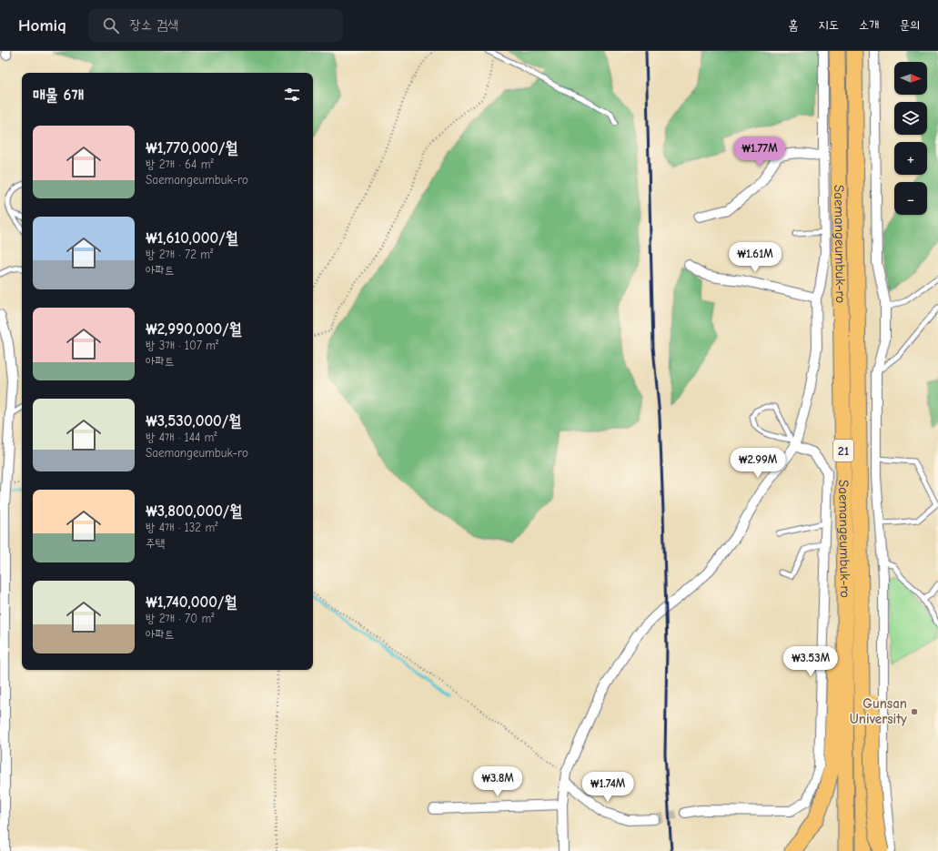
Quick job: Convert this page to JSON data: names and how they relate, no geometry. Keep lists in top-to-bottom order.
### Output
{
  "streets": {
    "highway": ["Saemangeumbuk-ro", "21"]
  },
  "places": ["Gunsan University"],
  "north": "right",
  "page": {
    "header": "Homiq",
    "search": "장소 검색",
    "nav": [
      "홈",
      "지도",
      "소개",
      "문의"
    ],
    "map_buttons": ["+", "−"],
    "heading": "매물 6개",
    "list": [
      {
        "name": "₩1,770,000/월",
        "note": "방 2개 · 64 m² · Saemangeumbuk-ro"
      },
      {
        "name": "₩1,610,000/월",
        "note": "방 2개 · 72 m² · 아파트"
      },
      {
        "name": "₩2,990,000/월",
        "note": "방 3개 · 107 m² · 아파트"
      },
      {
        "name": "₩3,530,000/월",
        "note": "방 4개 · 144 m² · Saemangeumbuk-ro"
      },
      {
        "name": "₩3,800,000/월",
        "note": "방 4개 · 132 m² · 주택"
      },
      {
        "name": "₩1,740,000/월",
        "note": "방 2개 · 70 m² · 아파트"
      }
    ],
    "price": [
      "₩1.77M",
      "₩1.61M",
      "₩2.99M",
      "₩3.53M",
      "₩3.8M",
      "₩1.74M"
    ]
  }
}
